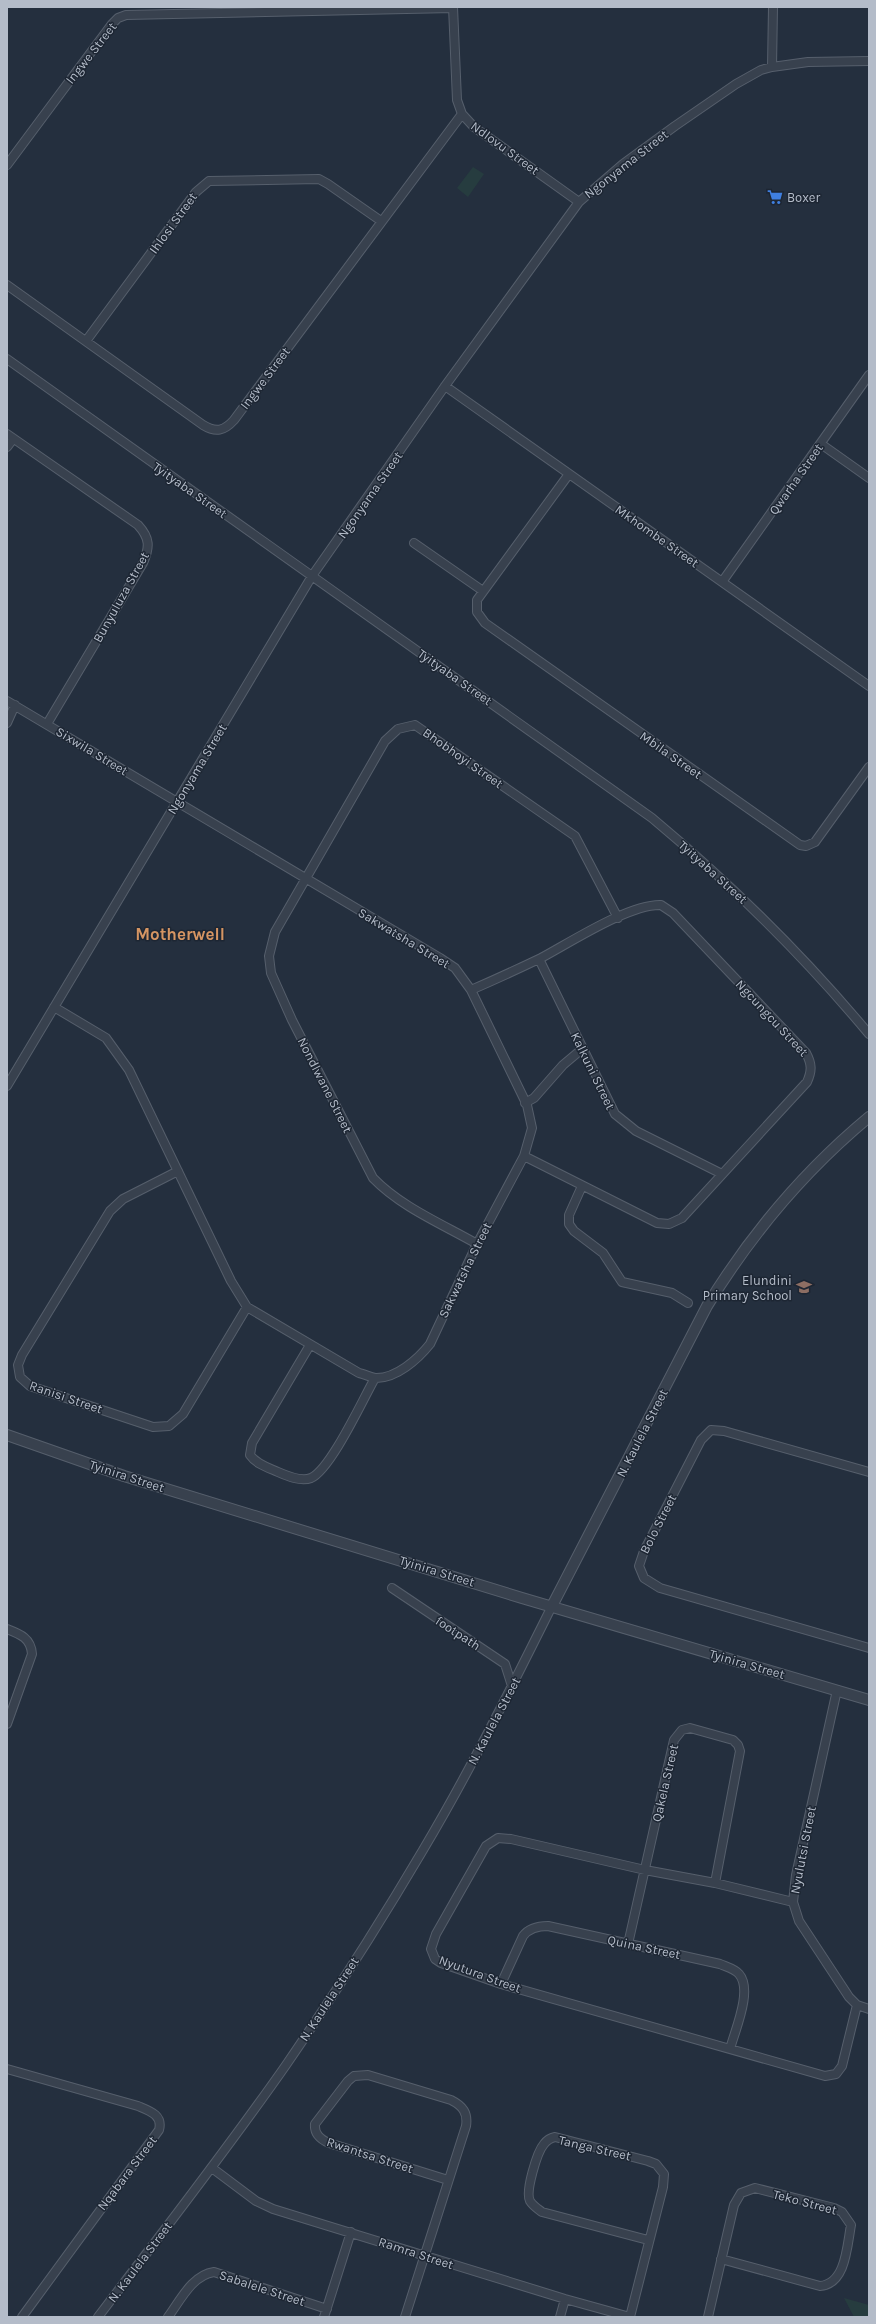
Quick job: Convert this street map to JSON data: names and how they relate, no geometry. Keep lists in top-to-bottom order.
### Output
{
  "streets": {
    "street": [
      "Ingwe Street",
      "Ndlovu Street",
      "Ngonyama Street",
      "Ihlosi Street",
      "Qwarha Street",
      "Tyityaba Street",
      "Mkhombe Street",
      "Bunyuluza Street",
      "Sixwila Street",
      "Mbila Street",
      "Bhobhoyi Street",
      "Sakwatsha Street",
      "Ngcungcu Street",
      "Kalkuni Street",
      "Nondlwane Street",
      "Ranisi Street",
      "N. Kaulela Street",
      "Tyinira Street",
      "Bolo Street",
      "footpath",
      "Qakela Street",
      "Nyulutsi Street",
      "Quina Street",
      "Nyutura Street",
      "Tanga Street",
      "Rwantsa Street",
      "Nqabara Street",
      "Teko Street",
      "Ramra Street",
      "Sabalele Street"
    ]
  },
  "crossings": [
    ["Ingwe Street", "Ndlovu Street"],
    ["Ingwe Street", "Ihlosi Street"],
    ["Ndlovu Street", "Ngonyama Street"],
    ["Ngonyama Street", "Tyityaba Street"],
    ["Ngonyama Street", "Mkhombe Street"],
    ["Ngonyama Street", "Sixwila Street"],
    ["Ngonyama Street", "Sakwatsha Street"],
    ["Qwarha Street", "Mkhombe Street"],
    ["Mkhombe Street", "Mbila Street"],
    ["Bunyuluza Street", "Sixwila Street"],
    ["Sixwila Street", "Sakwatsha Street"],
    ["Bhobhoyi Street", "Sakwatsha Street"],
    ["Bhobhoyi Street", "Ngcungcu Street"],
    ["Bhobhoyi Street", "Nondlwane Street"],
    ["Sakwatsha Street", "Ngcungcu Street"],
    ["Sakwatsha Street", "Nondlwane Street"],
    ["Ngcungcu Street", "Kalkuni Street"],
    ["N. Kaulela Street", "Tyinira Street"],
    ["N. Kaulela Street", "footpath"],
    ["N. Kaulela Street", "Ramra Street"],
    ["Tyinira Street", "Nyulutsi Street"],
    ["Qakela Street", "Quina Street"],
    ["Qakela Street", "Nyutura Street"],
    ["Nyulutsi Street", "Nyutura Street"],
    ["Quina Street", "Nyutura Street"],
    ["Tanga Street", "Ramra Street"],
    ["Rwantsa Street", "Ramra Street"]
  ],
  "districts": ["Motherwell"],
  "places": {
    "supermarket": ["Boxer"],
    "school or university": ["Elundini Primary School"]
  }
}
